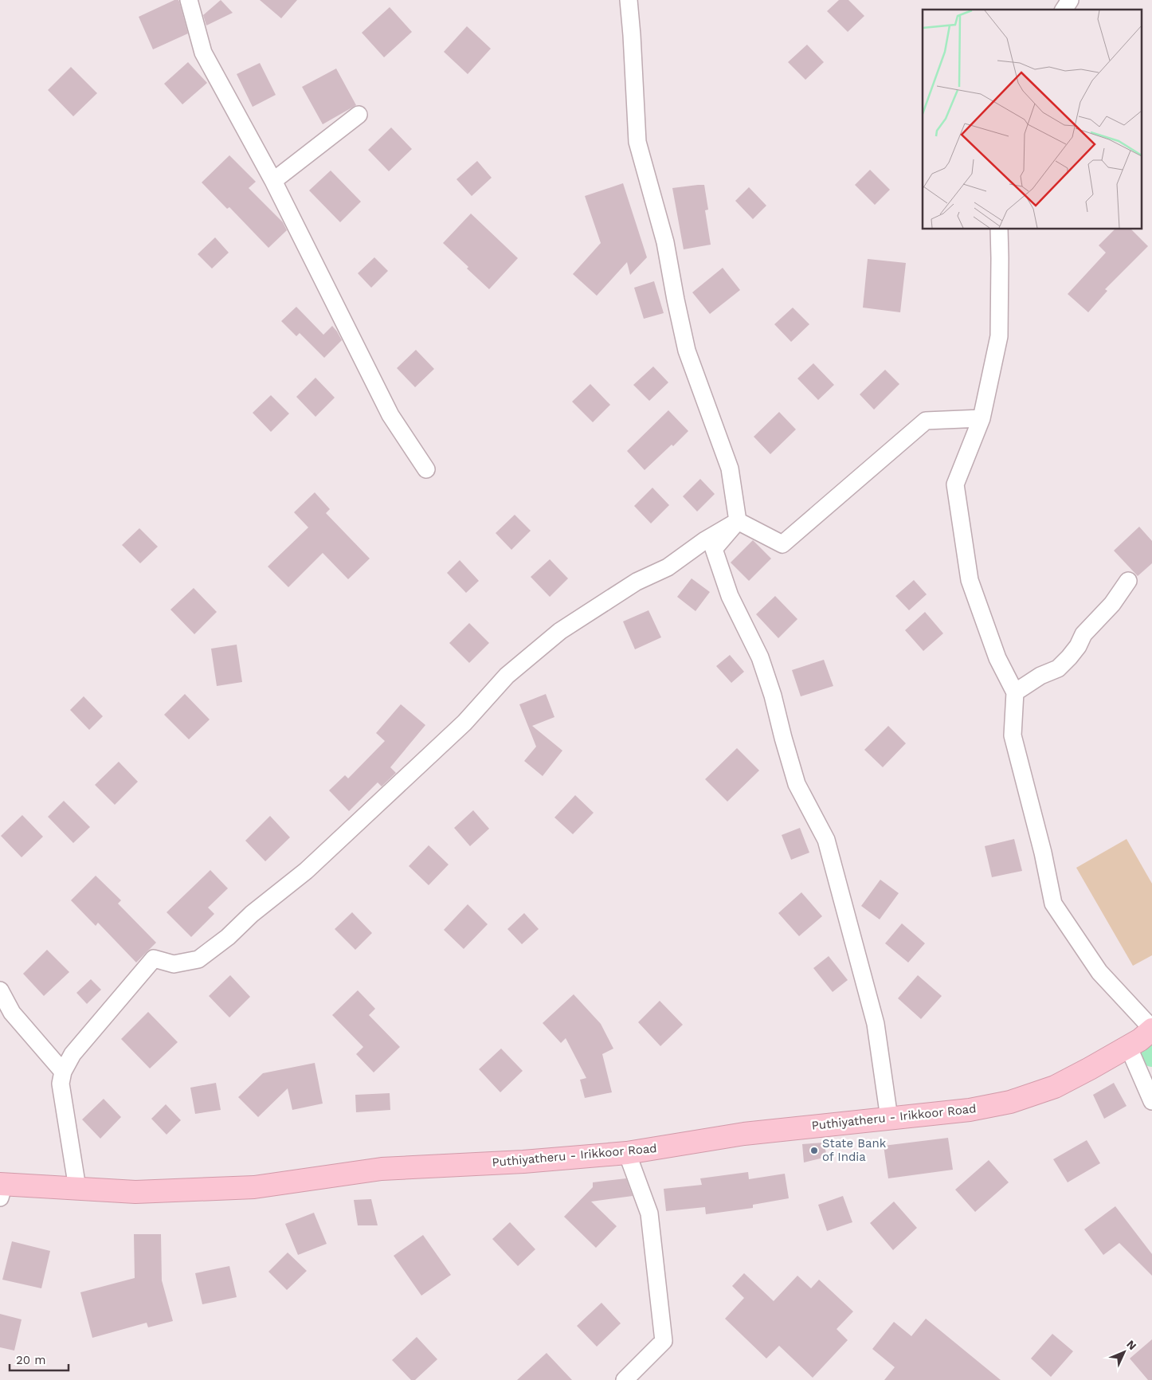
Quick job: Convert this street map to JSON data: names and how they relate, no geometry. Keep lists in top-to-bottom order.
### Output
{
  "streets": {
    "main road": ["Puthiyatheru - Irikkoor Road"]
  },
  "places": ["State Bank of India"],
  "scale_bar": "20 m",
  "north": "top right"
}
